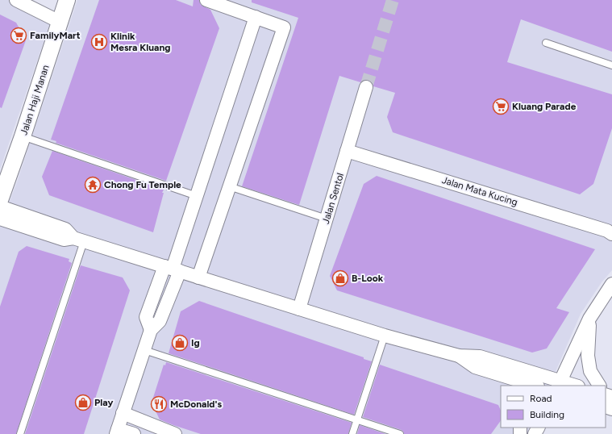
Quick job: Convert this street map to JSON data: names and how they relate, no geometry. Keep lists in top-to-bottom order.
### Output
{
  "streets": {
    "street": ["Jalan Haji Manan", "Jalan Mata Kucing", "Jalan Sentol"]
  },
  "crossings": [
    ["Jalan Mata Kucing", "Jalan Sentol"]
  ],
  "places": {
    "supermarket": ["FamilyMart", "Kluang Parade"],
    "hospital": ["Klinik Mesra Kluang"],
    "temple": ["Chong Fu Temple"],
    "shop": ["B-Look", "Ig", "Play"],
    "restaurant": ["McDonald's"]
  },
  "legend": ["Road", "Building"]
}
